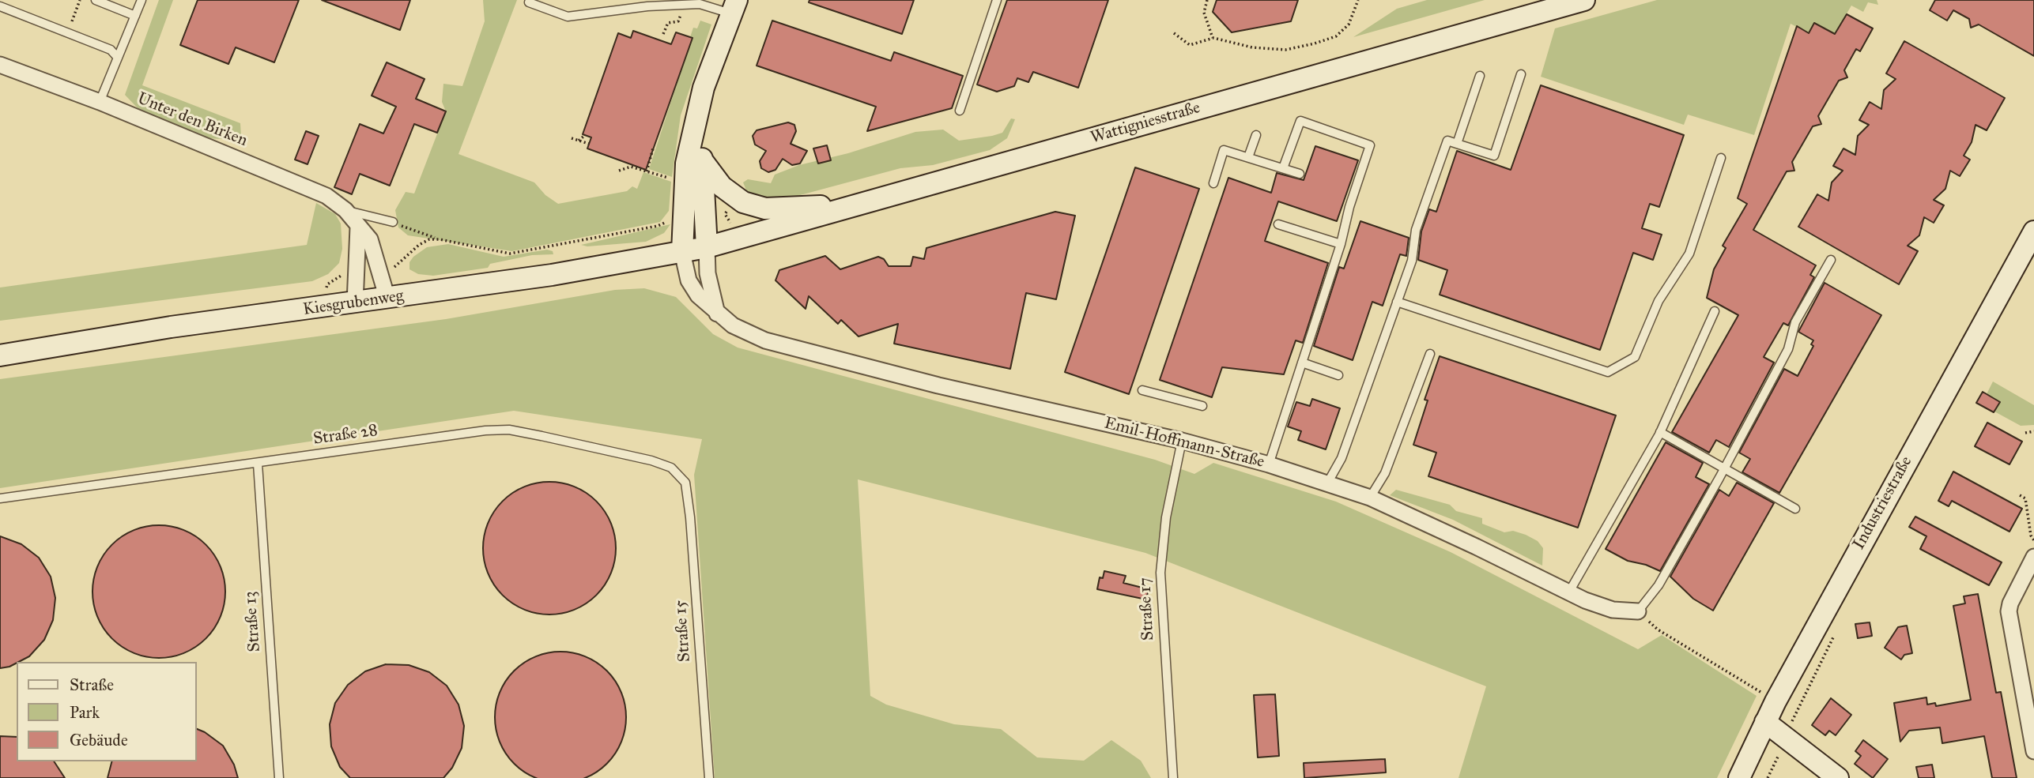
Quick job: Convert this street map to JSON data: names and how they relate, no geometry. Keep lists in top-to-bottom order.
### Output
{
  "streets": {
    "main road": [
      "Wattigniesstraße",
      "Kiesgrubenweg",
      "Emil-Hoffmann-Straße",
      "Industriestraße"
    ],
    "street": ["Unter den Birken"],
    "lane": [
      "Straße 28",
      "Straße 17",
      "Straße 13",
      "Straße 15"
    ]
  },
  "crossings": [
    ["Unter den Birken", "Kiesgrubenweg"],
    ["Wattigniesstraße", "Kiesgrubenweg"],
    ["Wattigniesstraße", "Emil-Hoffmann-Straße"],
    ["Kiesgrubenweg", "Emil-Hoffmann-Straße"],
    ["Straße 28", "Straße 13"],
    ["Straße 28", "Straße 15"],
    ["Emil-Hoffmann-Straße", "Straße 17"]
  ],
  "legend": ["Straße", "Park", "Gebäude"]
}
